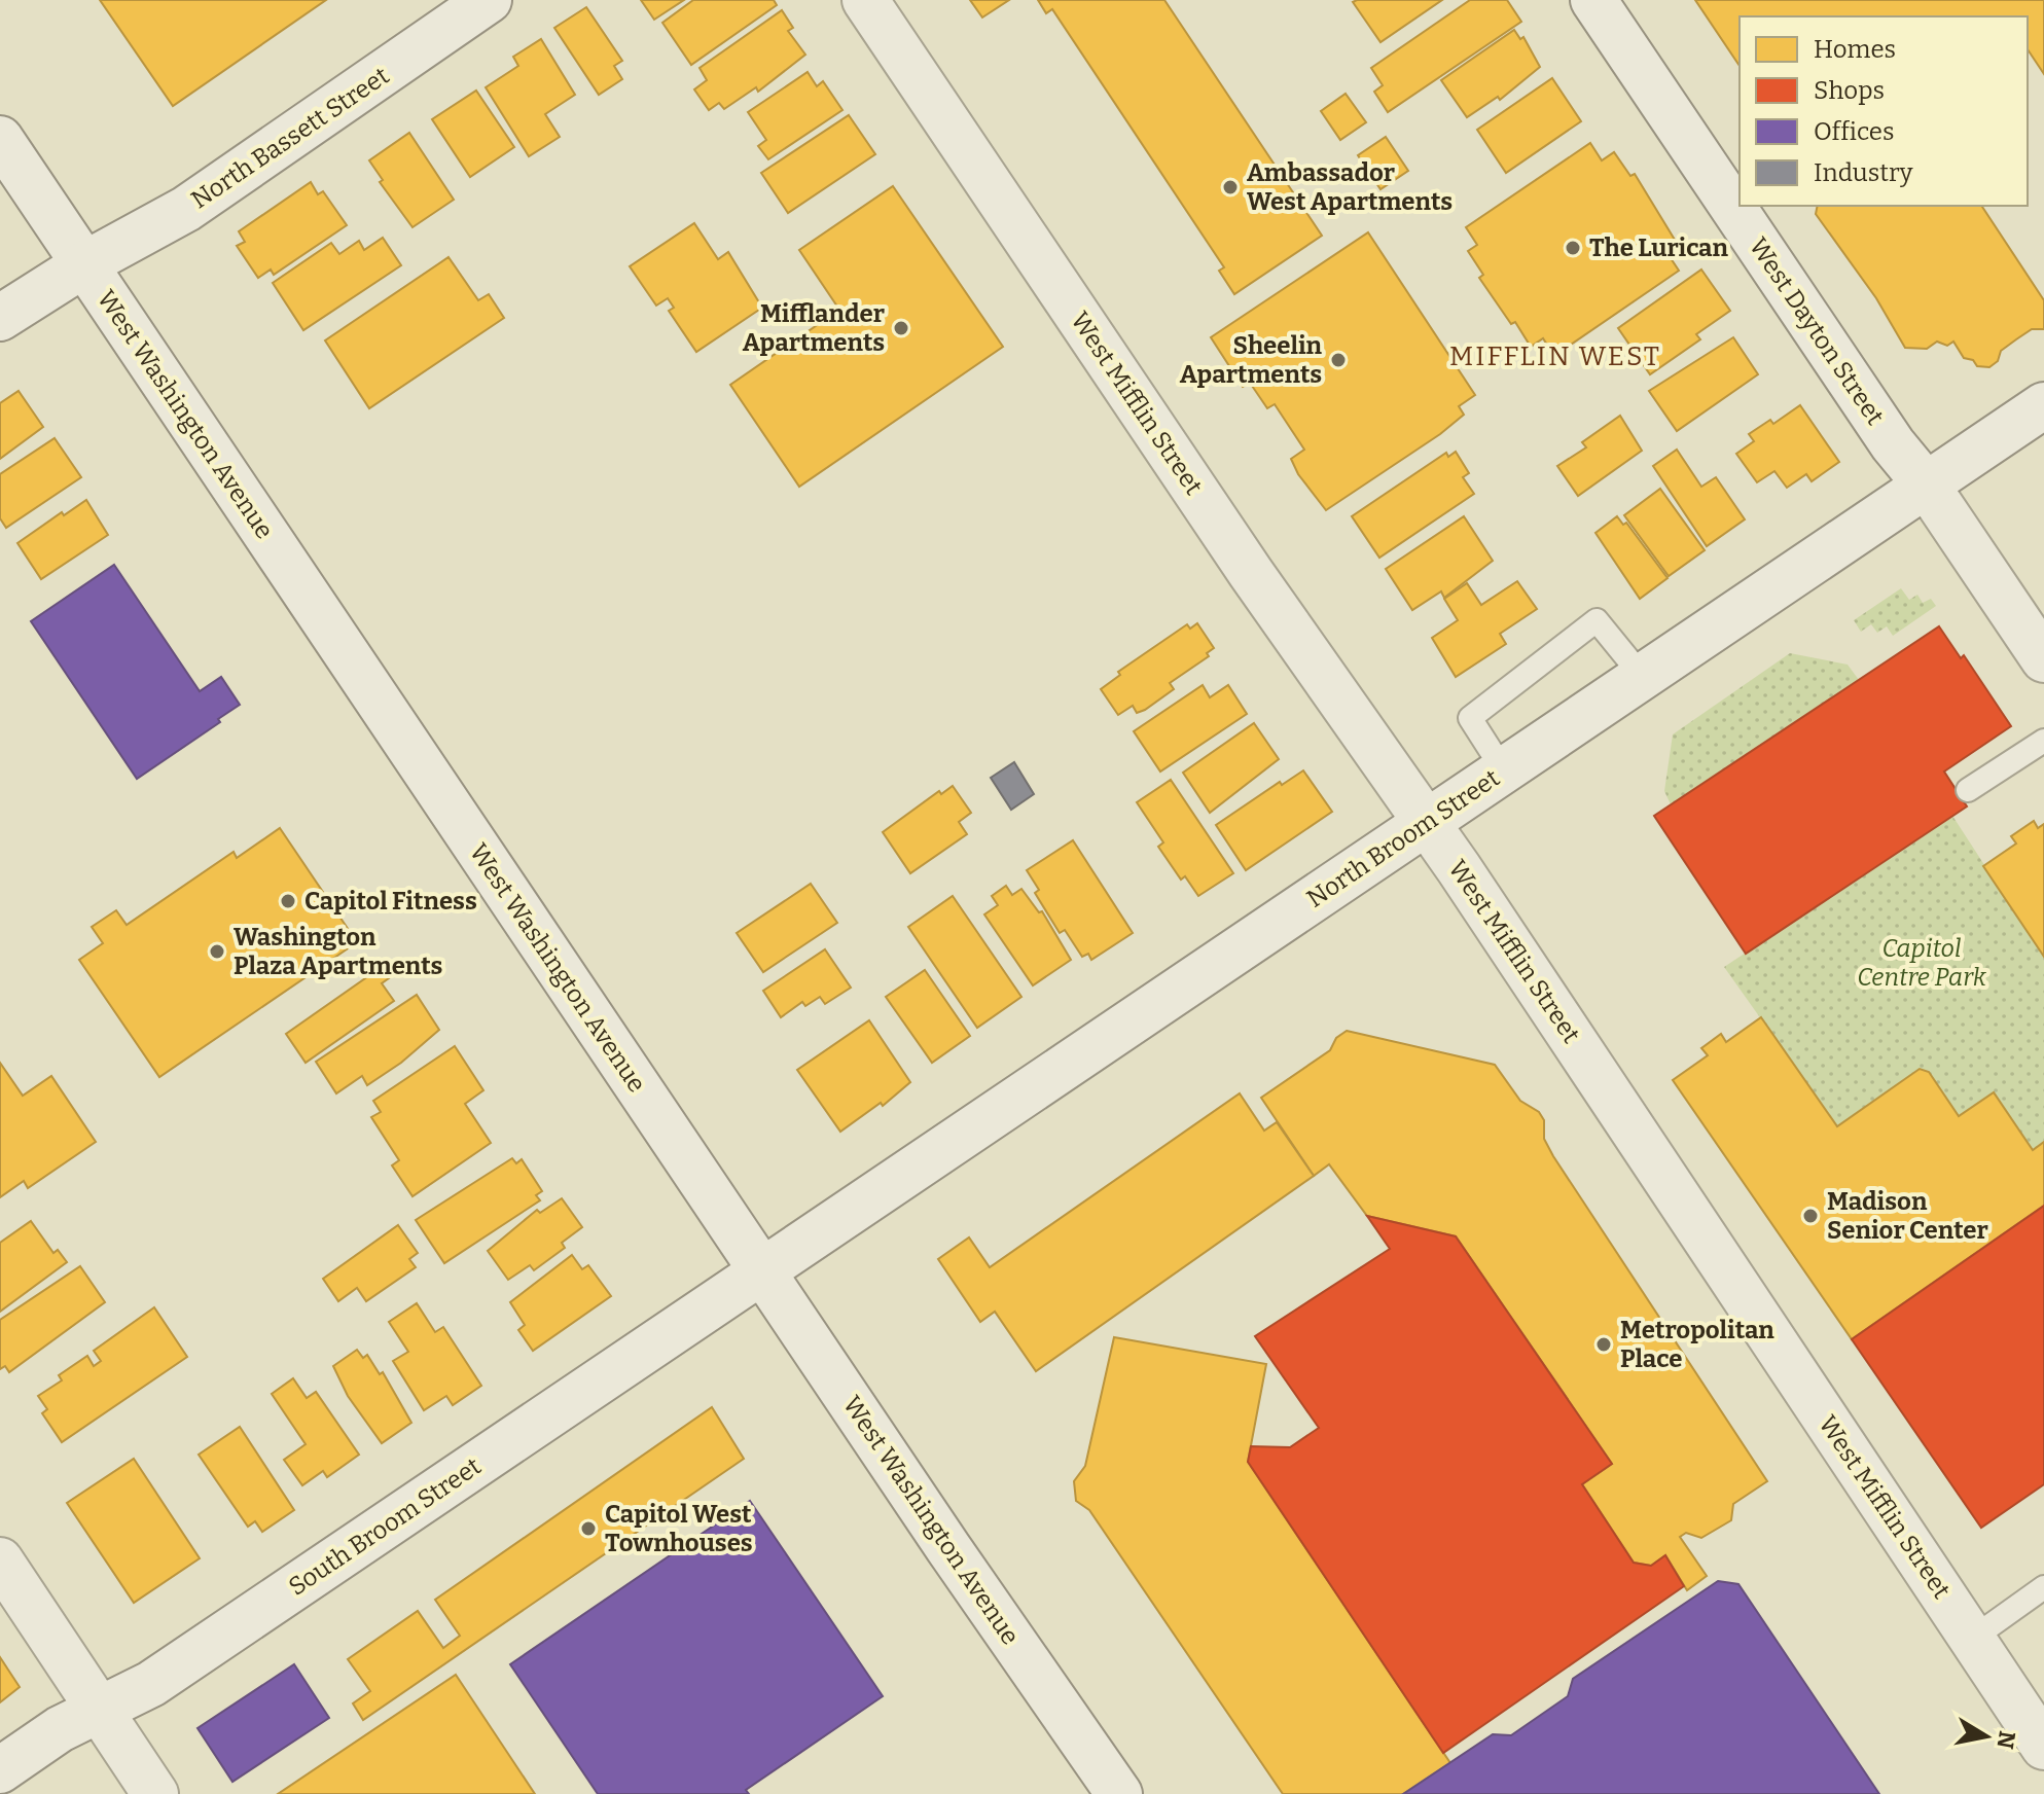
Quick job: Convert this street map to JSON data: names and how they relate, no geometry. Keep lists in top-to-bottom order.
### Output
{
  "streets": {
    "street": [
      "North Bassett Street",
      "West Dayton Street",
      "West Mifflin Street",
      "West Washington Avenue",
      "North Broom Street",
      "South Broom Street"
    ]
  },
  "crossings": [
    ["North Bassett Street", "West Washington Avenue"],
    ["West Dayton Street", "North Broom Street"],
    ["West Mifflin Street", "North Broom Street"],
    ["West Washington Avenue", "North Broom Street"],
    ["West Washington Avenue", "South Broom Street"],
    ["North Broom Street", "South Broom Street"]
  ],
  "districts": ["MIFFLIN WEST"],
  "parks": ["Capitol Centre Park"],
  "places": [
    "Ambassador West Apartments",
    "The Lurican",
    "Mifflander Apartments",
    "Sheelin Apartments",
    "Capitol Fitness",
    "Washington Plaza Apartments",
    "Madison Senior Center",
    "Metropolitan Place",
    "Capitol West Townhouses"
  ],
  "legend": [
    "Homes",
    "Shops",
    "Offices",
    "Industry"
  ],
  "north": "right"
}
